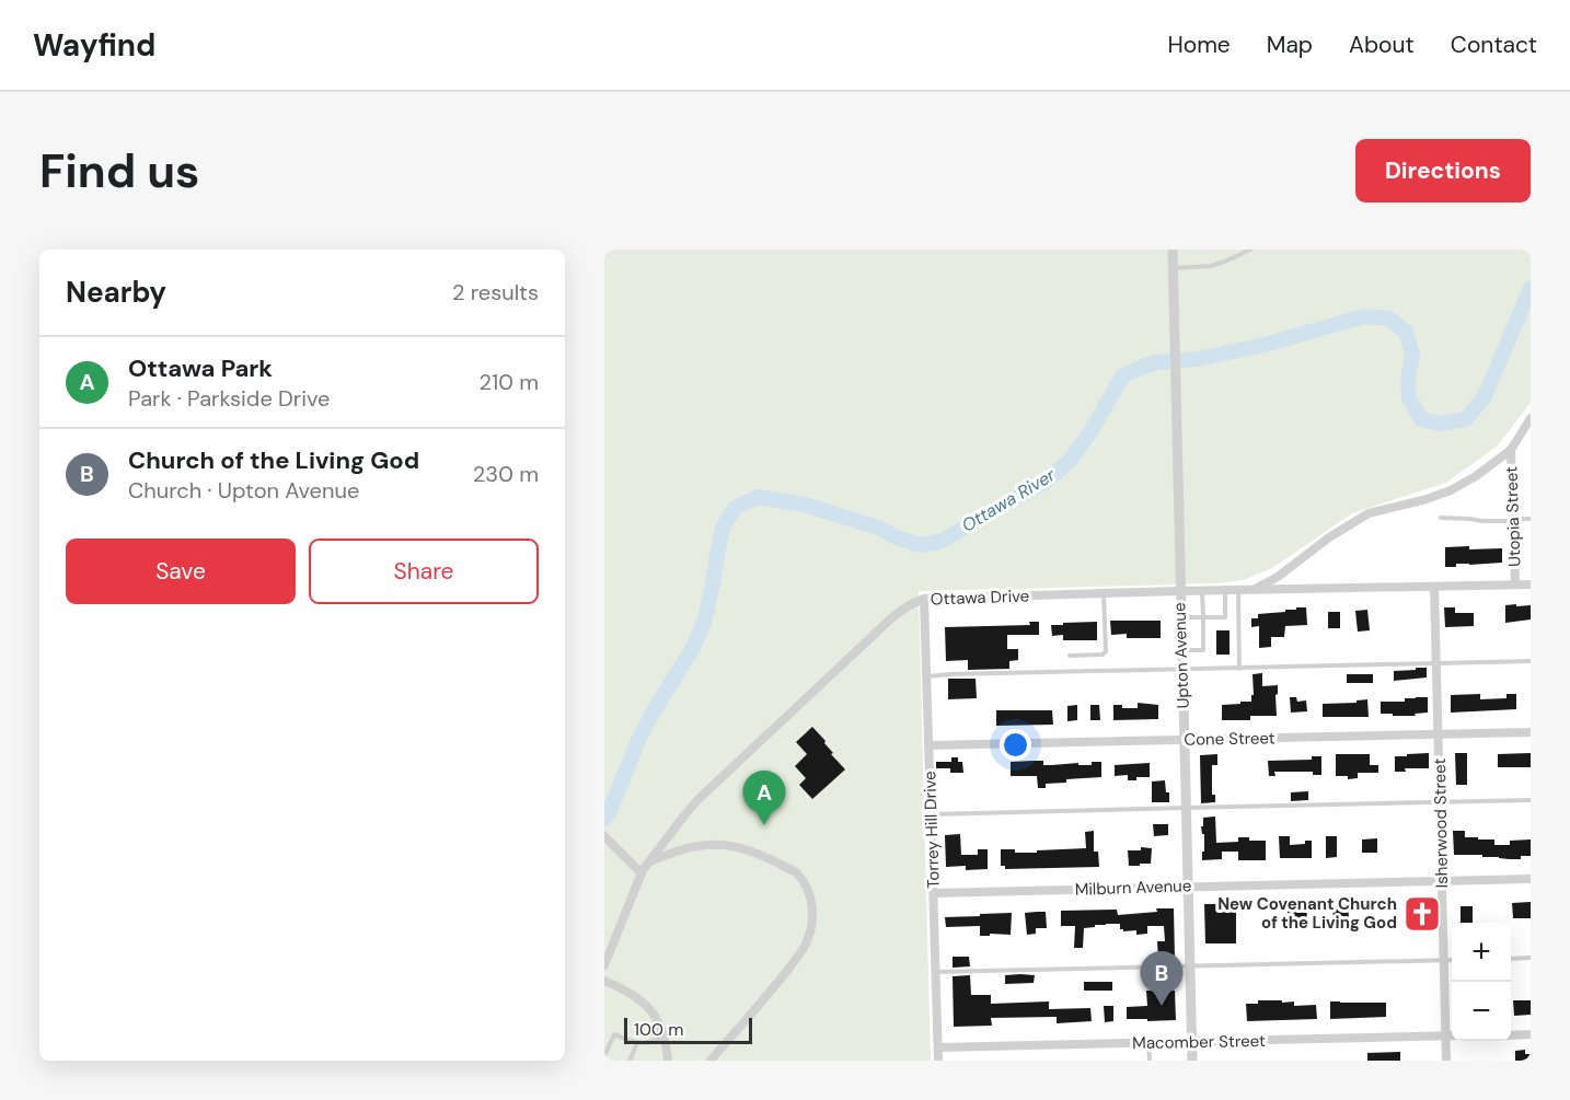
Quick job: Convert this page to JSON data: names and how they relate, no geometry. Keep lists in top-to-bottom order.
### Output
{
  "streets": {
    "street": [
      "Utopia Street",
      "Ottawa Drive",
      "Upton Avenue",
      "Cone Street",
      "Isherwood Street",
      "Torrey Hill Drive",
      "Milburn Avenue",
      "Macomber Street"
    ]
  },
  "crossings": [
    ["Utopia Street", "Ottawa Drive"],
    ["Ottawa Drive", "Upton Avenue"],
    ["Ottawa Drive", "Isherwood Street"],
    ["Ottawa Drive", "Torrey Hill Drive"],
    ["Upton Avenue", "Cone Street"],
    ["Upton Avenue", "Milburn Avenue"],
    ["Upton Avenue", "Macomber Street"],
    ["Cone Street", "Isherwood Street"],
    ["Cone Street", "Torrey Hill Drive"],
    ["Isherwood Street", "Milburn Avenue"],
    ["Isherwood Street", "Macomber Street"],
    ["Torrey Hill Drive", "Milburn Avenue"],
    ["Torrey Hill Drive", "Macomber Street"]
  ],
  "water": ["Ottawa River"],
  "places": {
    "church": ["New Covenant Church of the Living God"]
  },
  "scale_bar": "100 m",
  "page": {
    "header": "Wayfind",
    "nav": [
      "Home",
      "Map",
      "About",
      "Contact"
    ],
    "buttons": [
      "Directions",
      ["Save", "Share"]
    ],
    "title": "Find us",
    "heading": ["Nearby", "2 results"],
    "list": [
      {
        "mark": "A",
        "name": "Ottawa Park",
        "note": "Park · Parkside Drive",
        "value": "210 m"
      },
      {
        "mark": "B",
        "name": "Church of the Living God",
        "note": "Church · Upton Avenue",
        "value": "230 m"
      }
    ],
    "pins": ["A", "B"],
    "map_buttons": ["+", "−"],
    "scale": "100 m"
  }
}
